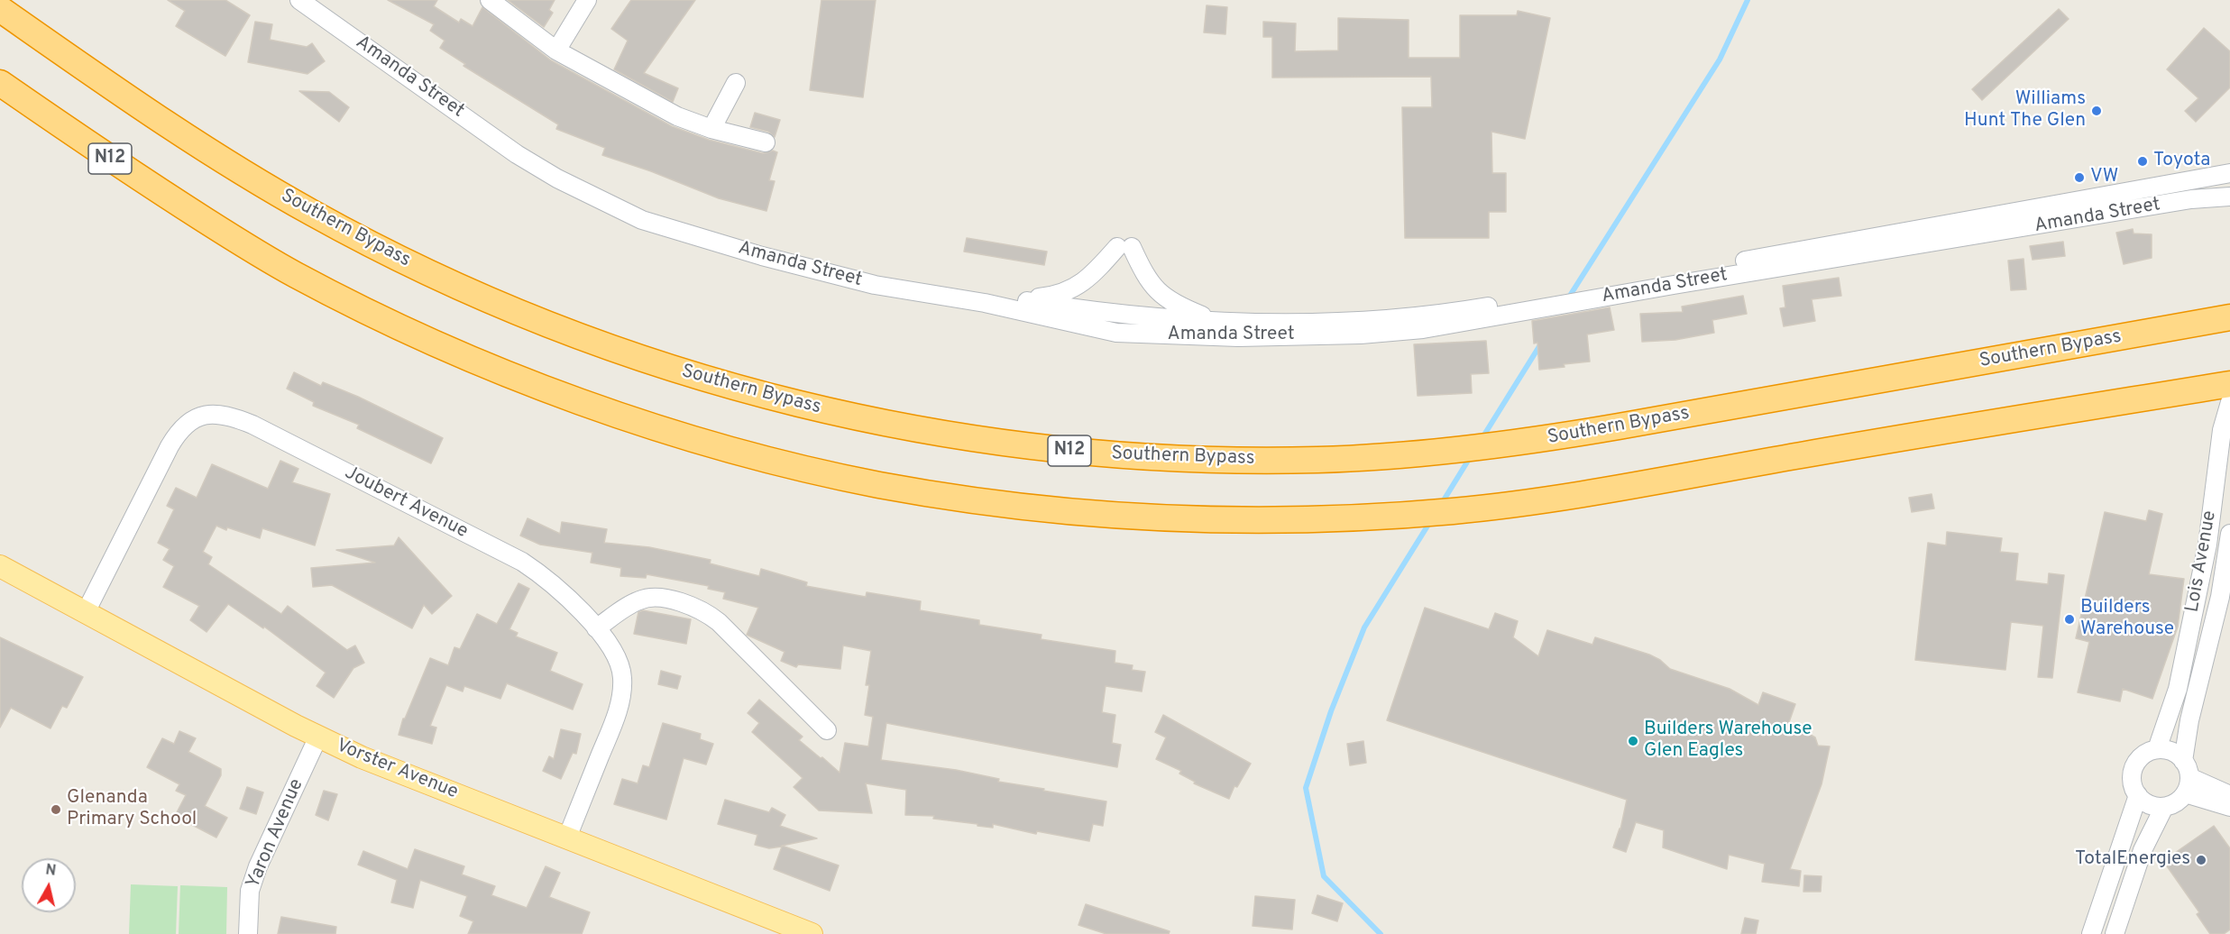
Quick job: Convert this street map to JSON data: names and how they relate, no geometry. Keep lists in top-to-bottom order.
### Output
{
  "streets": {
    "highway": ["N12", "Southern Bypass"],
    "main road": ["Vorster Avenue"],
    "street": [
      "Amanda Street",
      "Joubert Avenue",
      "Lois Avenue",
      "Yaron Avenue"
    ]
  },
  "crossings": [
    ["Joubert Avenue", "Vorster Avenue"],
    ["Vorster Avenue", "Yaron Avenue"]
  ],
  "places": [
    "Williams Hunt The Glen",
    "Toyota",
    "VW",
    "Builders Warehouse",
    "Builders Warehouse Glen Eagles",
    "Glenanda Primary School",
    "TotalEnergies"
  ],
  "north": "top"
}
